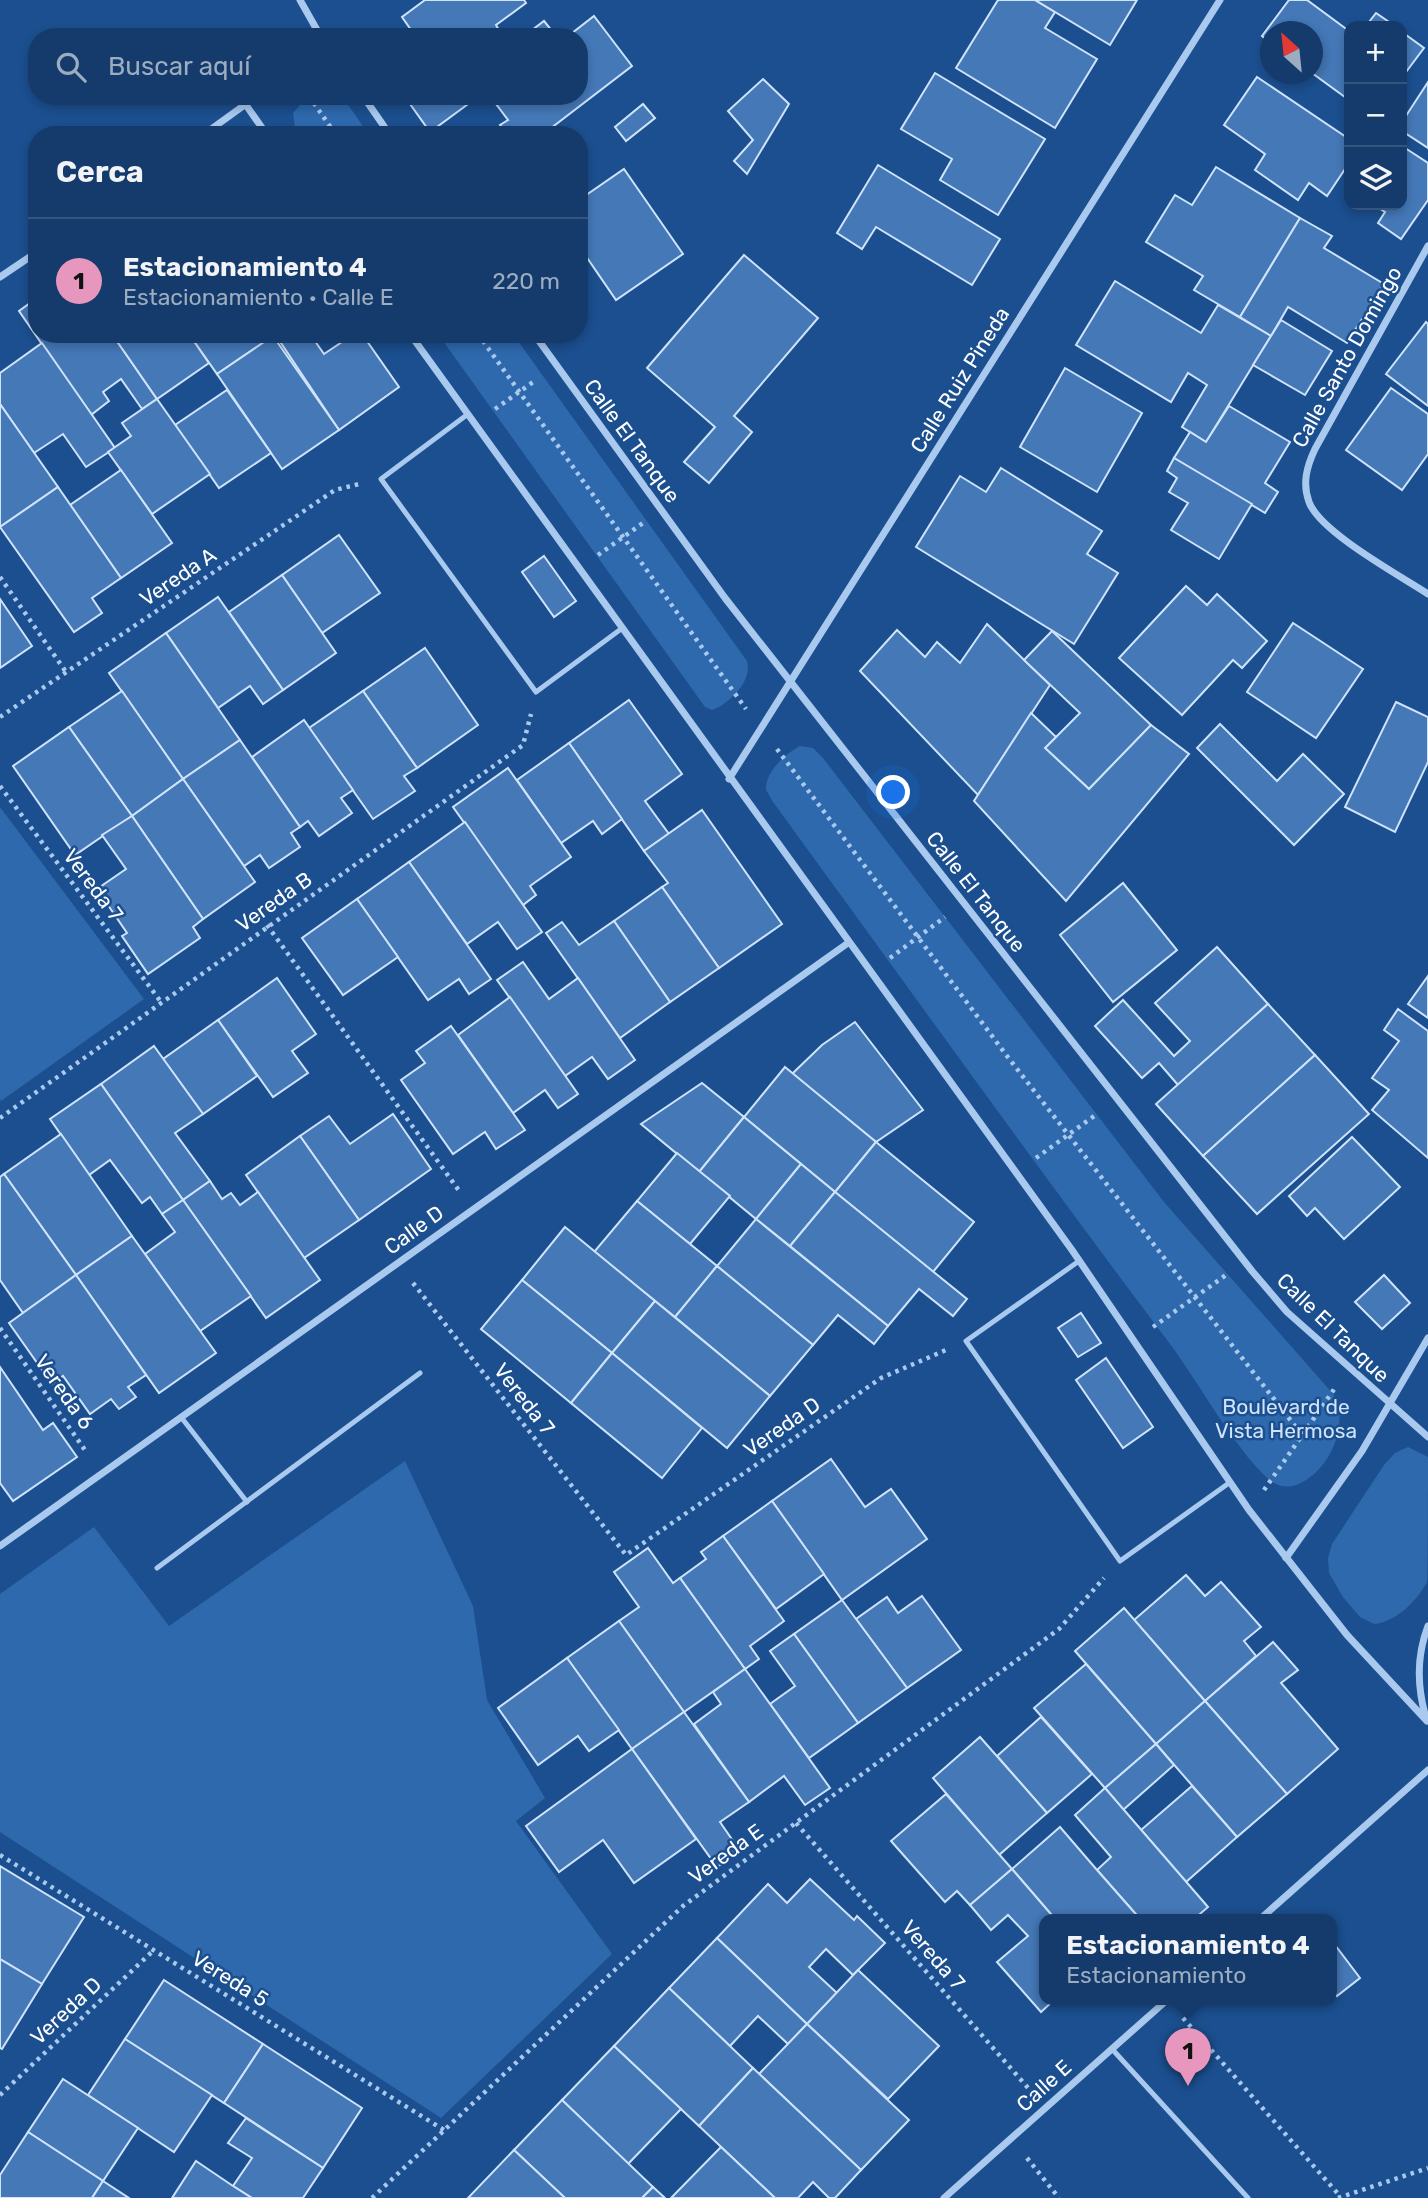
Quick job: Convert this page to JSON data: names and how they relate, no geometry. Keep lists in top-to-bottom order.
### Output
{
  "streets": {
    "street": [
      "Calle Santo Domingo",
      "Calle Ruiz Pineda",
      "Calle El Tanque",
      "Calle D",
      "Calle E"
    ],
    "path": [
      "Vereda A",
      "Vereda 7",
      "Vereda B",
      "Vereda 6",
      "Vereda D",
      "Vereda E",
      "Vereda 5"
    ]
  },
  "crossings": [
    ["Calle Ruiz Pineda", "Calle El Tanque"],
    ["Vereda 7", "Vereda B"],
    ["Vereda 7", "Calle D"],
    ["Vereda 7", "Vereda D"],
    ["Vereda 7", "Vereda E"],
    ["Vereda 7", "Calle E"],
    ["Calle D", "Vereda 6"],
    ["Vereda D", "Vereda 5"],
    ["Vereda E", "Vereda 5"]
  ],
  "parks": ["Boulevard de Vista Hermosa"],
  "north": "top left",
  "page": {
    "map_buttons": ["+", "−"],
    "search": "Buscar aquí",
    "heading": "Cerca",
    "list": [
      {
        "mark": "1",
        "name": "Estacionamiento 4",
        "note": "Estacionamiento · Calle E",
        "value": "220 m"
      }
    ],
    "popup": ["Estacionamiento 4", "Estacionamiento"],
    "pins": "1"
  }
}
